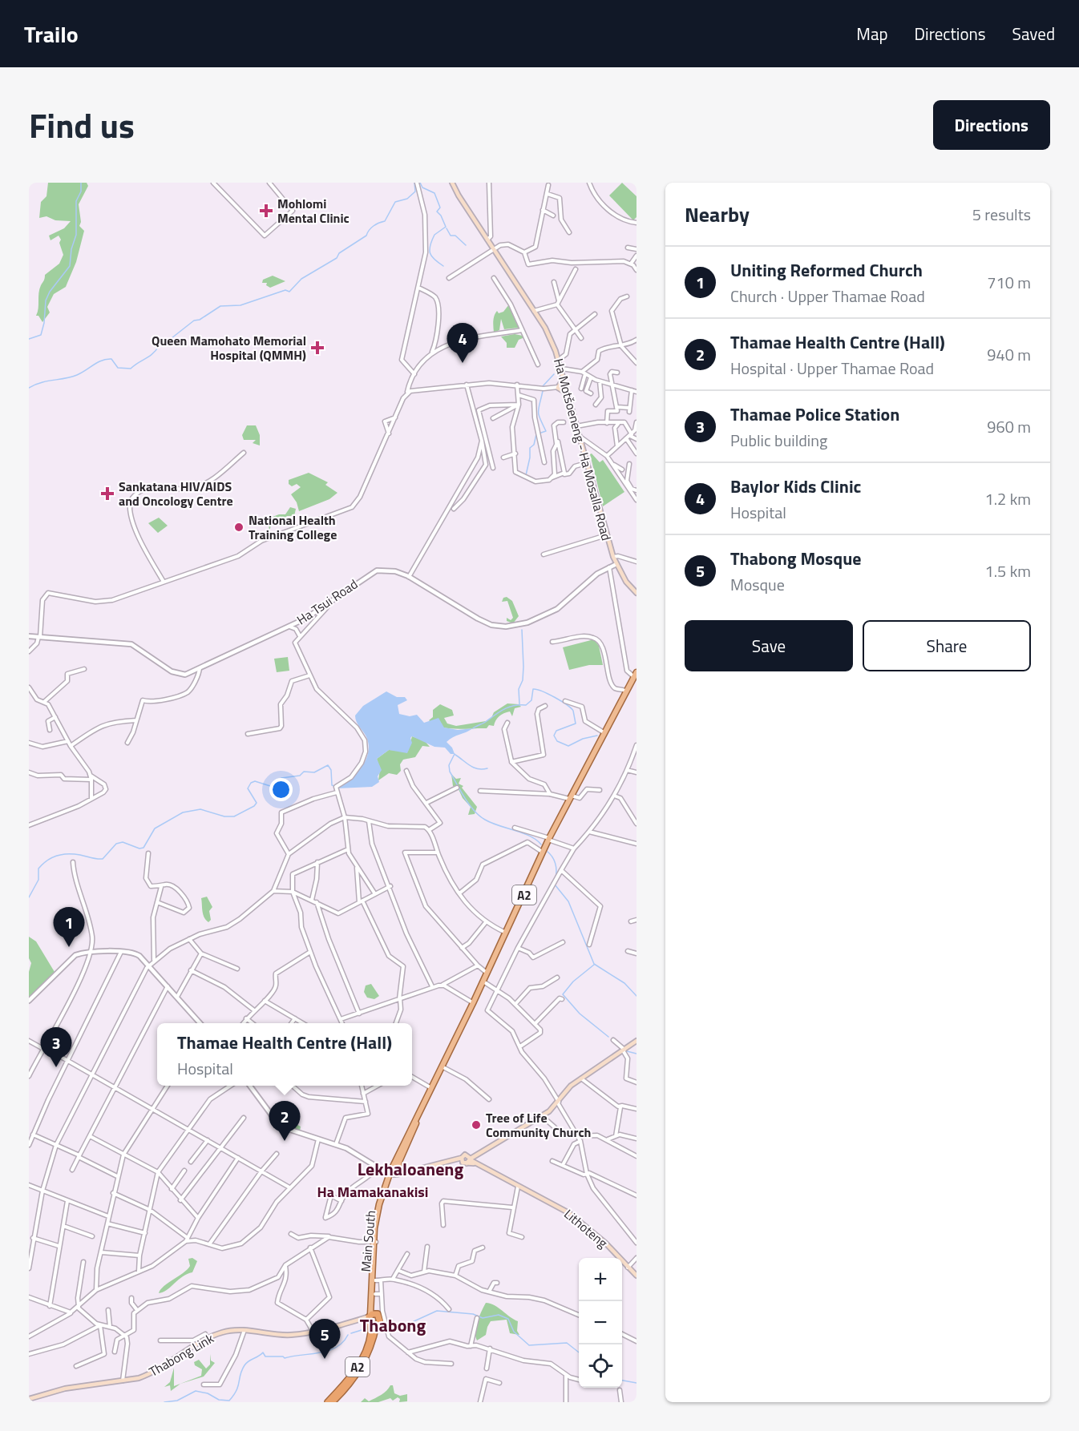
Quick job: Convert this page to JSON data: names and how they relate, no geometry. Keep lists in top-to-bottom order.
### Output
{
  "streets": {
    "highway": ["A2", "Main South"],
    "main road": ["Ha Motšoeneng - Ha Mosalla Road", "Lithoteng", "Thabong Link"],
    "street": ["Ha Tsui Road"]
  },
  "crossings": [
    ["Ha Motšoeneng - Ha Mosalla Road", "Ha Tsui Road"],
    ["A2", "Main South"],
    ["Main South", "Thabong Link"]
  ],
  "districts": ["Lekhaloaneng", "Ha Mamakanakisi", "Thabong"],
  "places": {
    "health": ["Mohlomi Mental Clinic", "Queen Mamohato Memorial Hospital (QMMH)", "Sankatana HIV/AIDS and Oncology Centre"],
    "other": ["National Health Training College", "Tree of Life Community Church"]
  },
  "page": {
    "header": "Trailo",
    "nav": ["Map", "Directions", "Saved"],
    "title": "Find us",
    "buttons": [
      "Directions",
      ["Save", "Share"]
    ],
    "heading": ["Nearby", "5 results"],
    "list": [
      {
        "mark": "1",
        "name": "Uniting Reformed Church",
        "note": "Church · Upper Thamae Road",
        "value": "710 m"
      },
      {
        "mark": "2",
        "name": "Thamae Health Centre (Hall)",
        "note": "Hospital · Upper Thamae Road",
        "value": "940 m"
      },
      {
        "mark": "3",
        "name": "Thamae Police Station",
        "note": "Public building",
        "value": "960 m"
      },
      {
        "mark": "4",
        "name": "Baylor Kids Clinic",
        "note": "Hospital",
        "value": "1.2 km"
      },
      {
        "mark": "5",
        "name": "Thabong Mosque",
        "note": "Mosque",
        "value": "1.5 km"
      }
    ],
    "pins": [
      "4",
      "1",
      "3",
      "2",
      "5"
    ],
    "popup": ["Thamae Health Centre (Hall)", "Hospital"],
    "map_buttons": ["+", "−"]
  }
}
